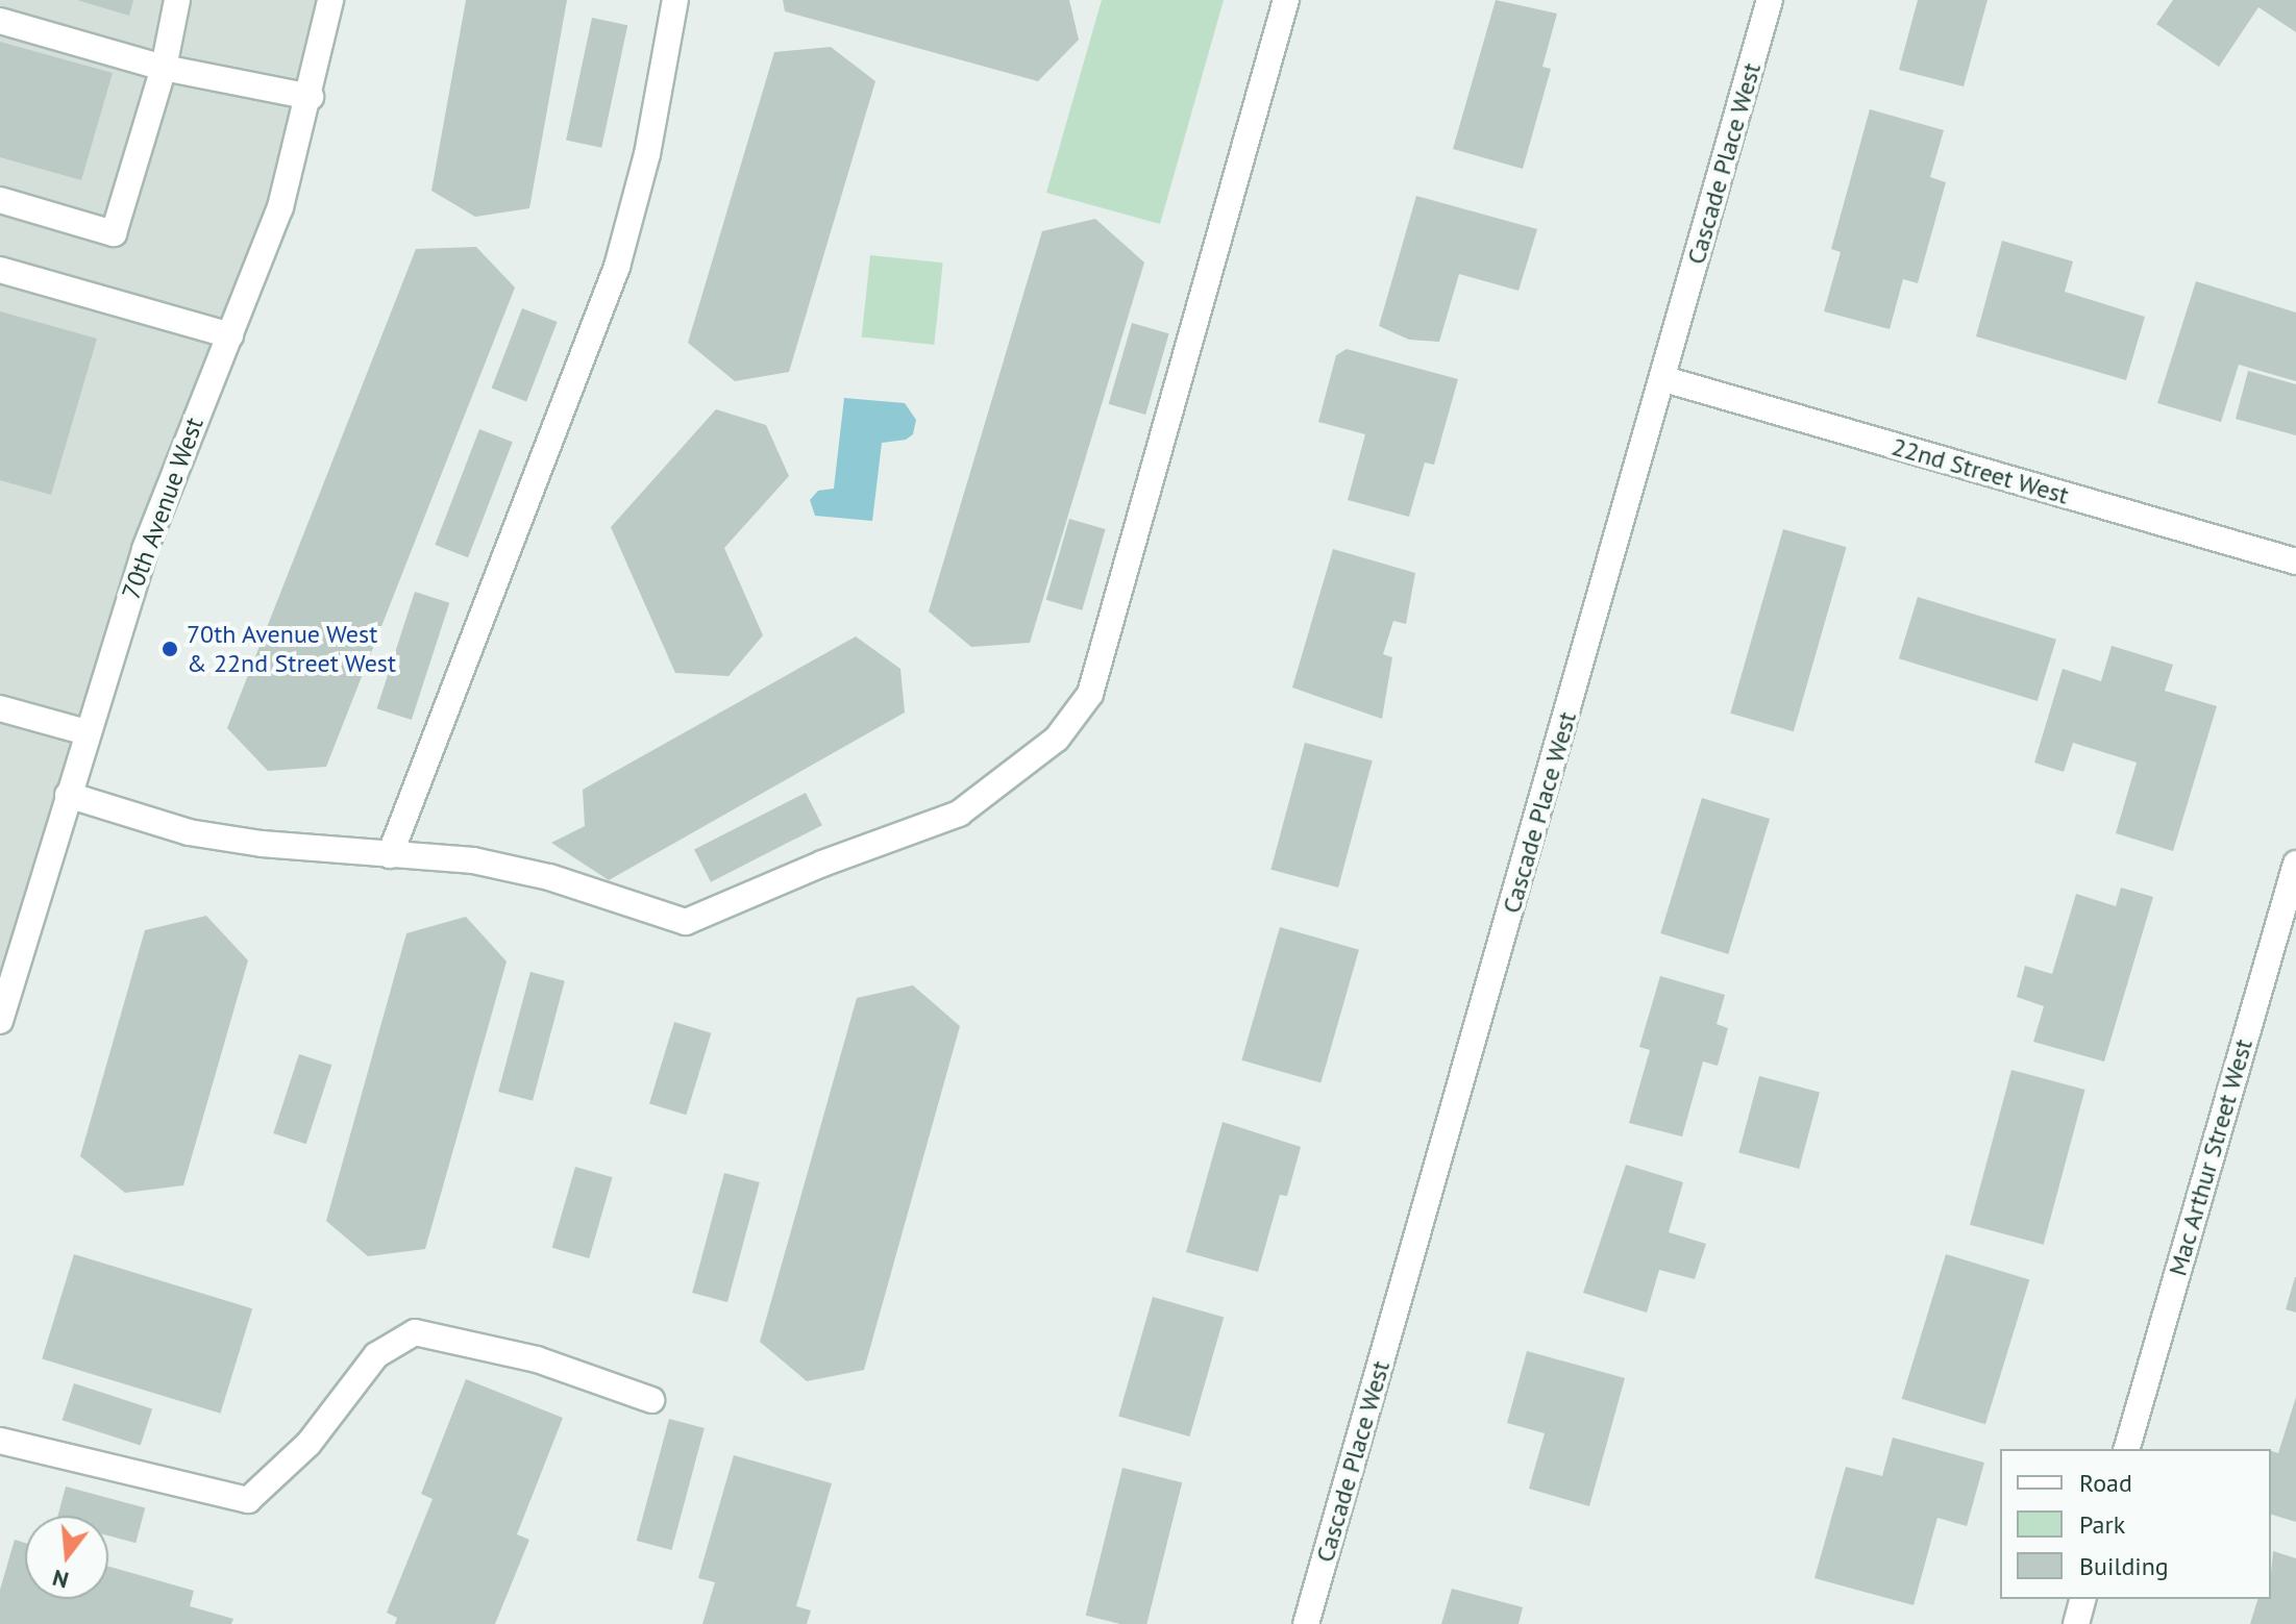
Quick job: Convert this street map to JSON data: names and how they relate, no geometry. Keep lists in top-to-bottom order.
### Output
{
  "streets": {
    "street": [
      "Cascade Place West",
      "22nd Street West",
      "70th Avenue West",
      "Mac Arthur Street West"
    ]
  },
  "crossings": [
    ["Cascade Place West", "22nd Street West"]
  ],
  "places": ["70th Avenue West & 22nd Street West"],
  "legend": ["Road", "Park", "Building"],
  "north": "bottom"
}
